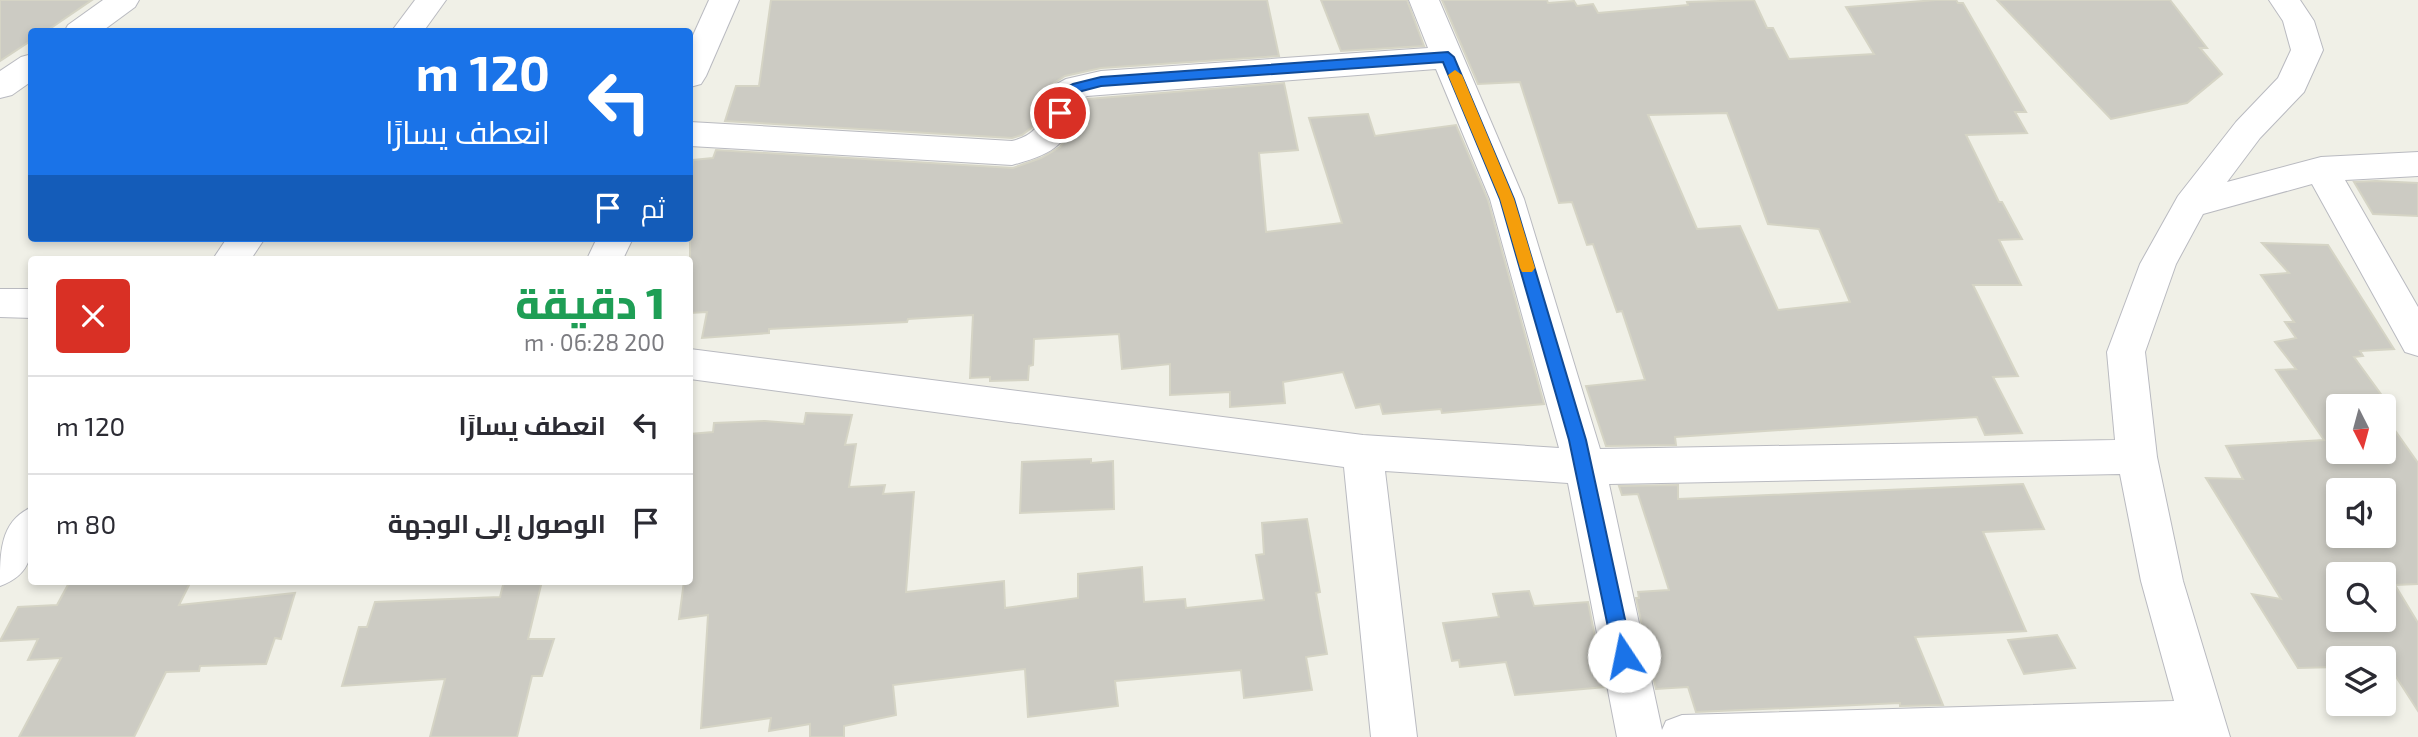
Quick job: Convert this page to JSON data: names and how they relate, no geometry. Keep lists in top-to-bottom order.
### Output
{
  "north": "bottom",
  "page": {
    "turn": ["120 m", "انعطف يسارًا"],
    "then": "ثم",
    "heading": ["1 دقيقة", "200 m · 06:28"],
    "list": [
      {
        "name": "انعطف يسارًا",
        "value": "120 m"
      },
      {
        "name": "الوصول إلى الوجهة",
        "value": "80 m"
      }
    ]
  }
}
